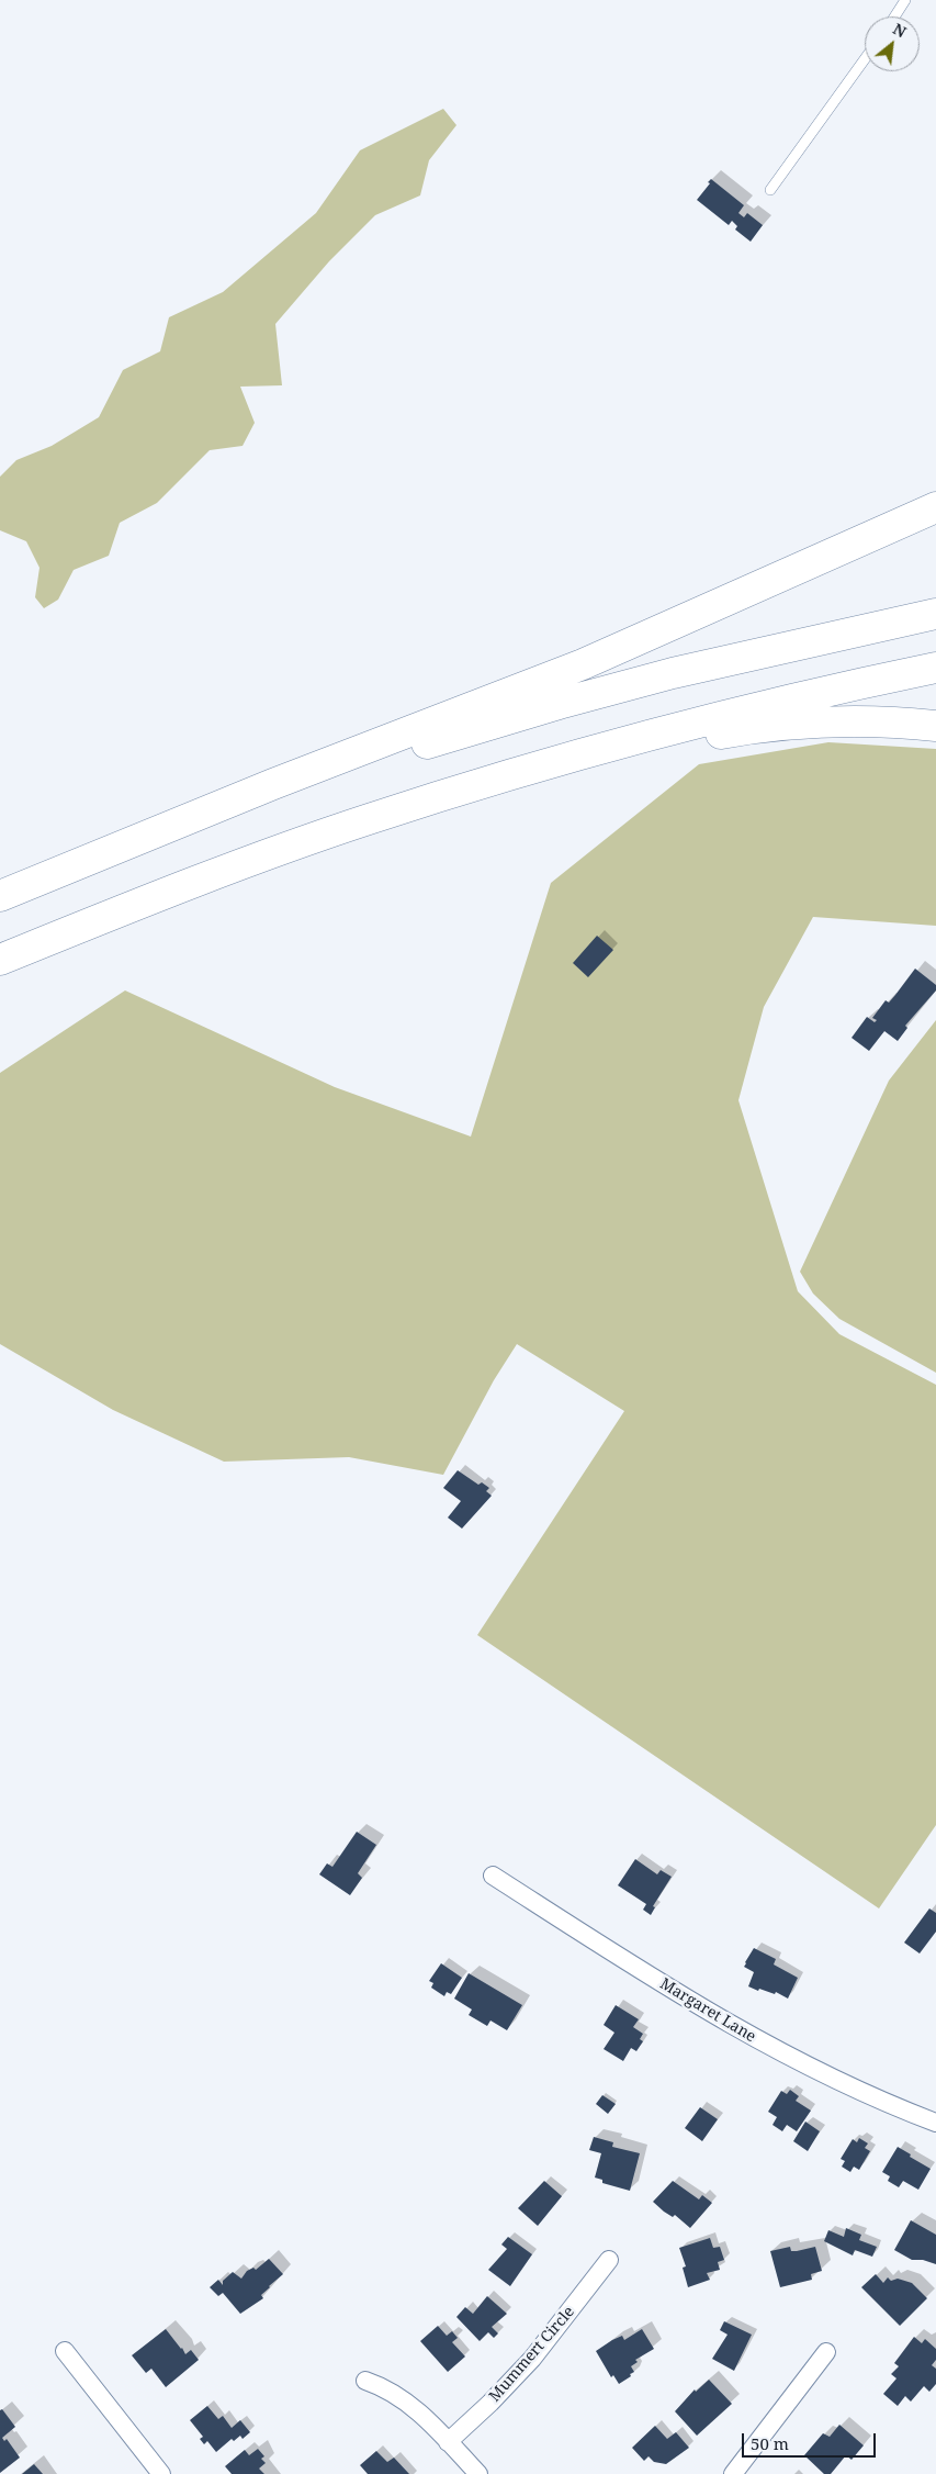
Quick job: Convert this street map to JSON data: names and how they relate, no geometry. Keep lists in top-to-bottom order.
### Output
{
  "streets": {
    "street": ["Margaret Lane", "Mummert Circle"]
  },
  "scale_bar": "50 m",
  "north": "top right"
}
